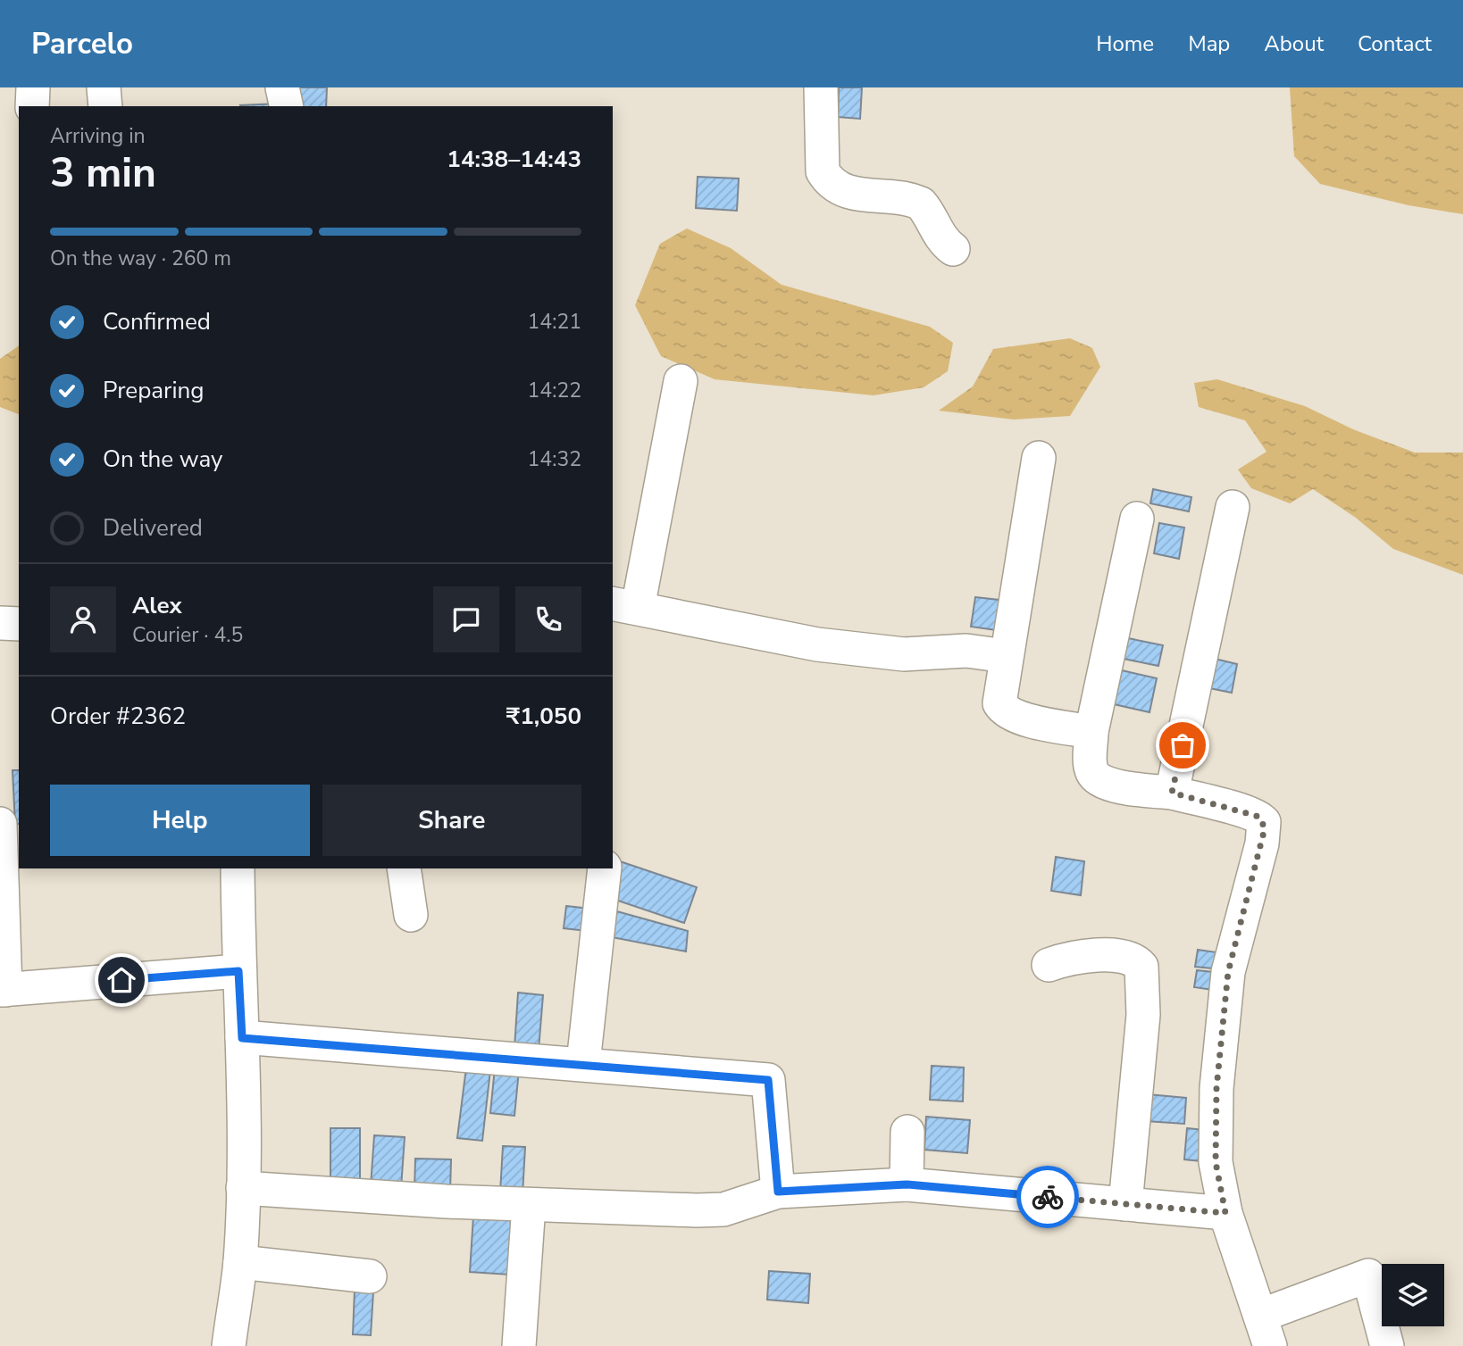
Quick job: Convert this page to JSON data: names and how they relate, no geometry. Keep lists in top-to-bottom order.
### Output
{
  "page": {
    "header": "Parcelo",
    "nav": [
      "Home",
      "Map",
      "About",
      "Contact"
    ],
    "heading": ["3 min", "Arriving in", "14:38–14:43"],
    "panel": [
      "Alex",
      "Courier · 4.5",
      "Order #2362",
      "₹1,050"
    ],
    "bar": "On the way · 260 m",
    "list": [
      ["Confirmed", "14:21"],
      ["Preparing", "14:22"],
      ["On the way", "14:32"],
      "Delivered"
    ],
    "buttons": ["Help", "Share"]
  }
}
